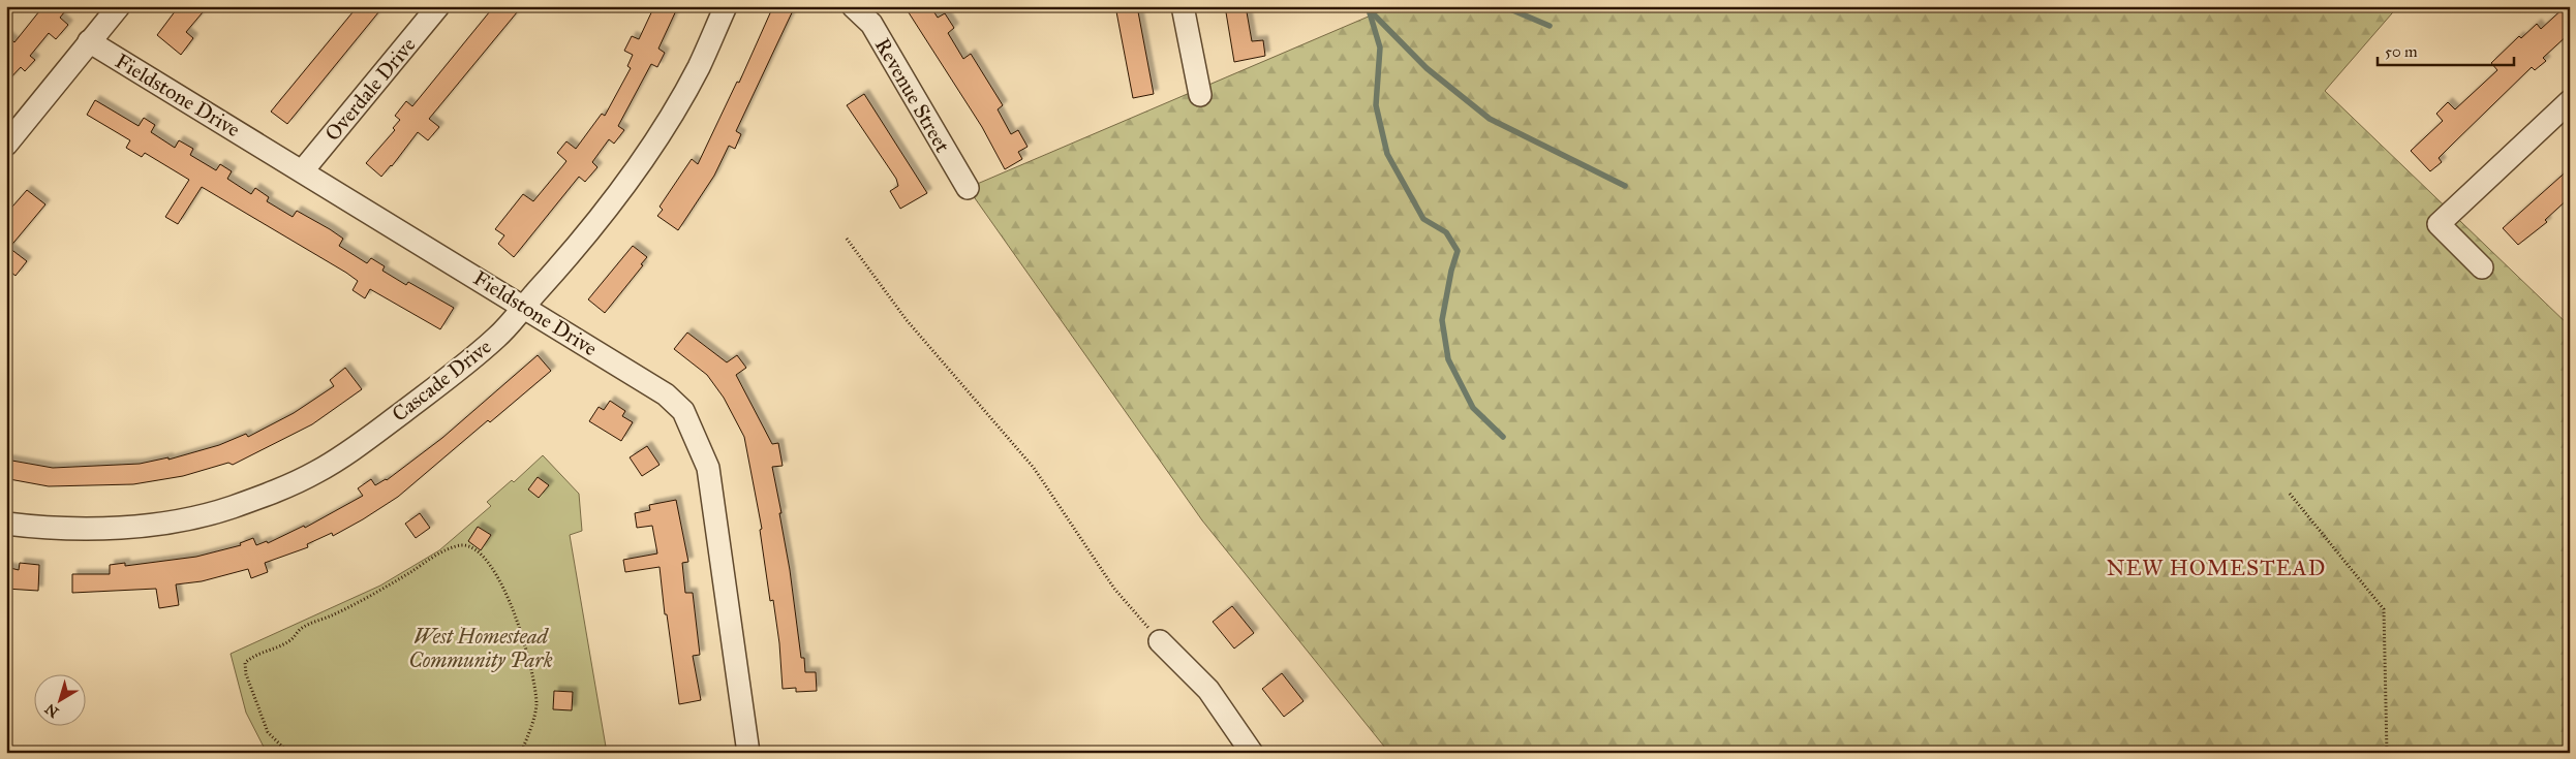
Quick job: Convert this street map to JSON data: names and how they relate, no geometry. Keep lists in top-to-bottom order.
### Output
{
  "streets": {
    "street": [
      "Overdale Drive",
      "Fieldstone Drive",
      "Revenue Street",
      "Cascade Drive"
    ]
  },
  "crossings": [
    ["Overdale Drive", "Fieldstone Drive"],
    ["Fieldstone Drive", "Cascade Drive"]
  ],
  "districts": ["NEW HOMESTEAD"],
  "parks": ["West Homestead Community Park"],
  "scale_bar": "50 m",
  "north": "bottom left"
}
